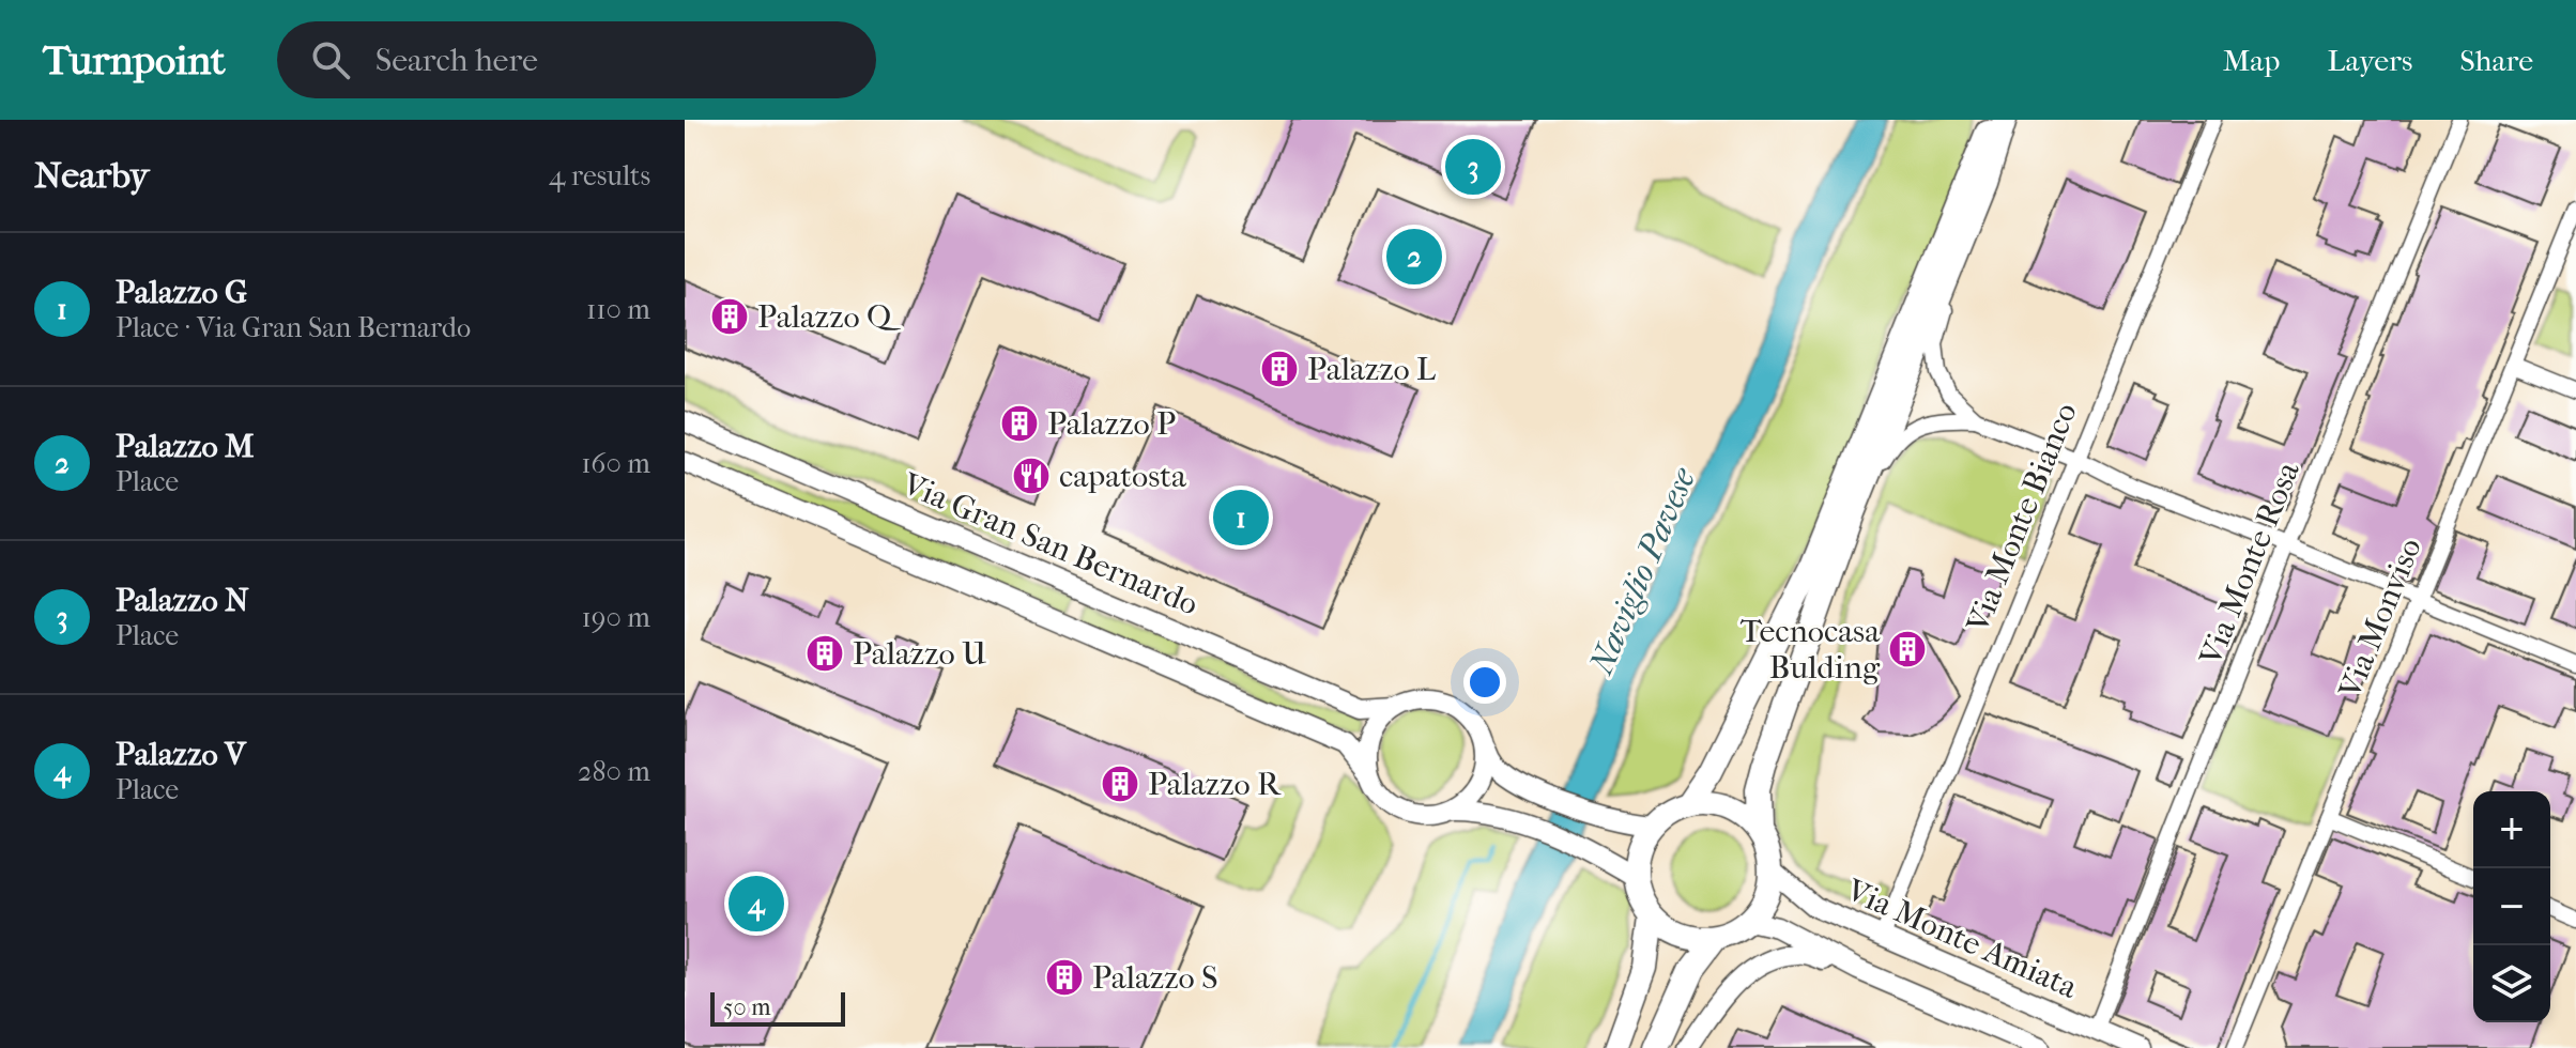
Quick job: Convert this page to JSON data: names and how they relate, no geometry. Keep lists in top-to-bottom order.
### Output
{
  "streets": {
    "main road": ["Via Gran San Bernardo", "Via Monte Amiata"],
    "street": ["Via Monte Bianco", "Via Monte Rosa", "Via Monviso"]
  },
  "crossings": [
    ["Via Monte Bianco", "Via Monte Amiata"],
    ["Via Monte Rosa", "Via Monte Amiata"]
  ],
  "water": ["Naviglio Pavese"],
  "places": {
    "building": [
      "Palazzo Q",
      "Palazzo L",
      "Palazzo P",
      "Tecnocasa Bulding",
      "Palazzo U",
      "Palazzo R",
      "Palazzo S"
    ],
    "restaurant": ["capatosta"]
  },
  "scale_bar": "50 m",
  "page": {
    "header": "Turnpoint",
    "search": "Search here",
    "nav": ["Map", "Layers", "Share"],
    "heading": ["Nearby", "4 results"],
    "pins": [
      "3",
      "2",
      "1",
      "4"
    ],
    "list": [
      {
        "mark": "1",
        "name": "Palazzo G",
        "note": "Place · Via Gran San Bernardo",
        "value": "110 m"
      },
      {
        "mark": "2",
        "name": "Palazzo M",
        "note": "Place",
        "value": "160 m"
      },
      {
        "mark": "3",
        "name": "Palazzo N",
        "note": "Place",
        "value": "190 m"
      },
      {
        "mark": "4",
        "name": "Palazzo V",
        "note": "Place",
        "value": "280 m"
      }
    ],
    "map_buttons": ["+", "−"],
    "scale": "50 m"
  }
}
